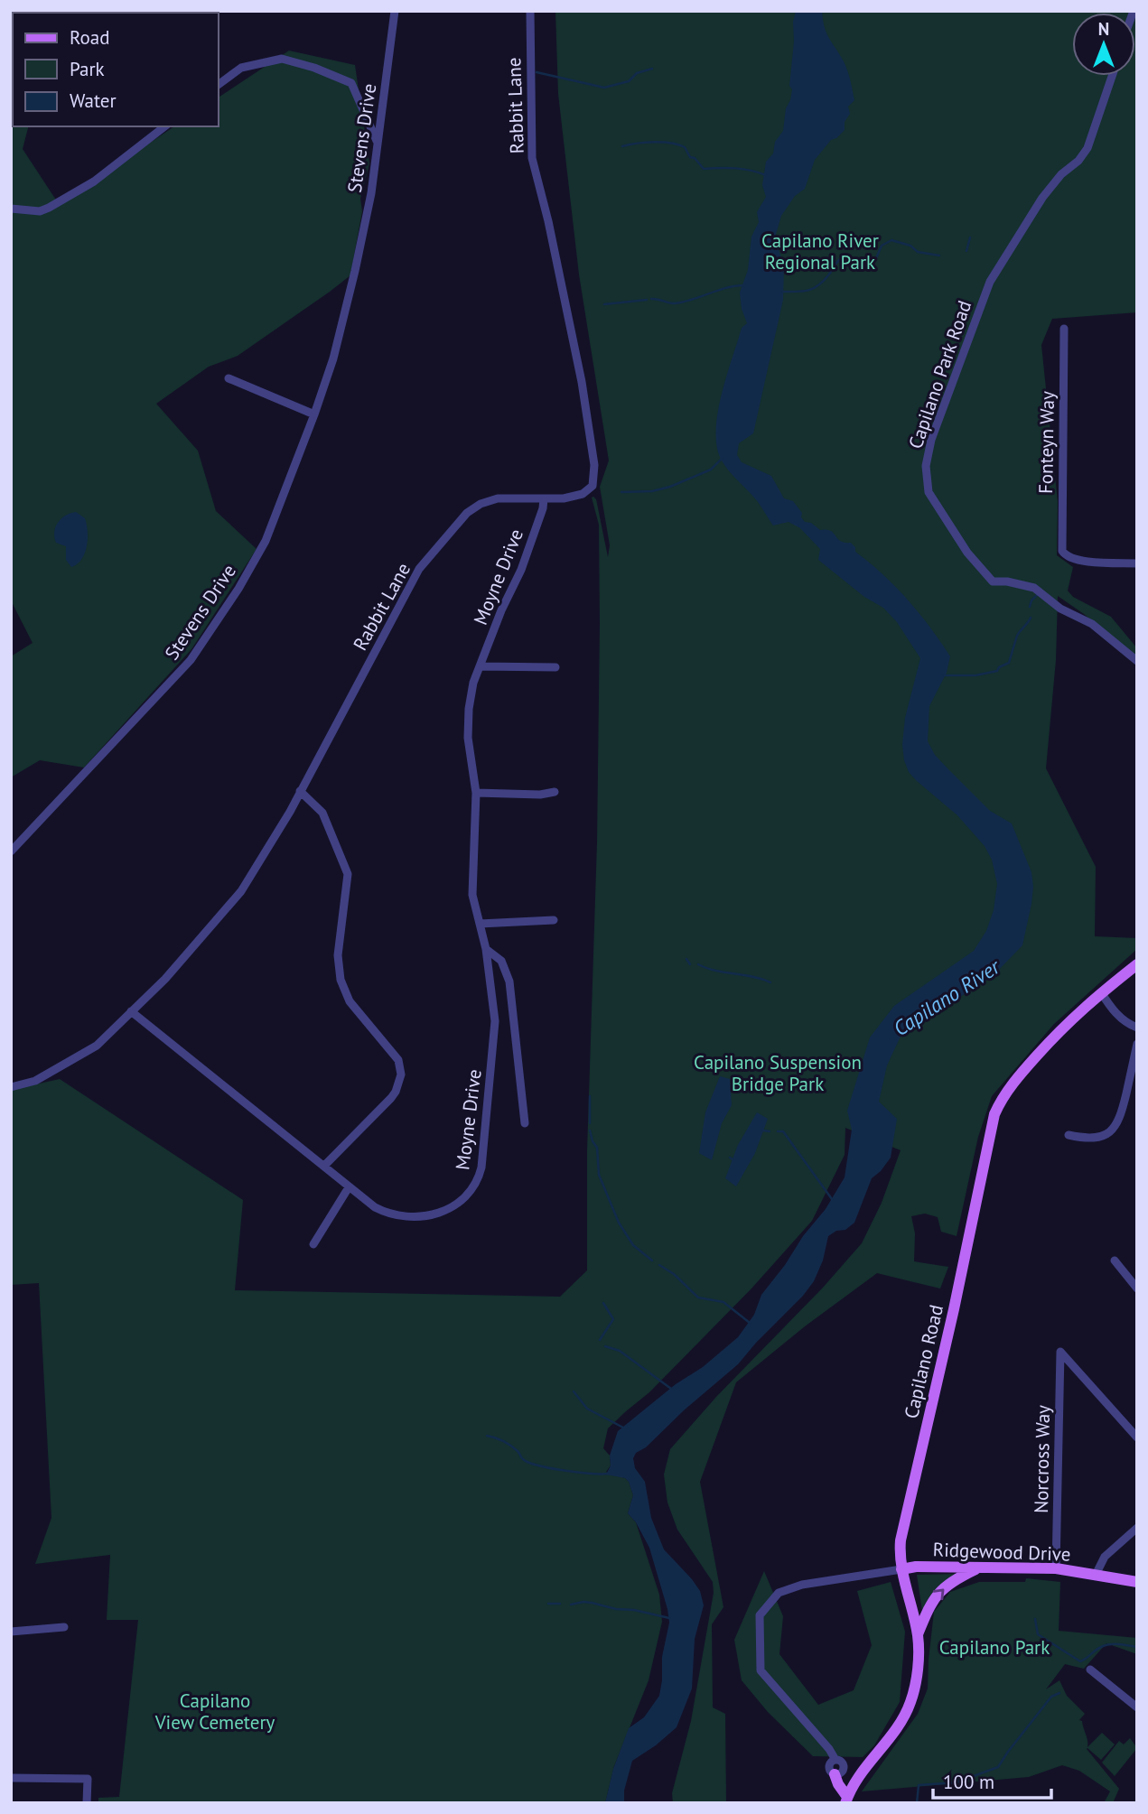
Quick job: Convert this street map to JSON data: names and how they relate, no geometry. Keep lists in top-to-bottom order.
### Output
{
  "streets": {
    "main road": ["Capilano Road", "Ridgewood Drive"],
    "street": [
      "Rabbit Lane",
      "Stevens Drive",
      "Capilano Park Road",
      "Fonteyn Way",
      "Moyne Drive",
      "Norcross Way"
    ]
  },
  "crossings": [
    ["Rabbit Lane", "Moyne Drive"],
    ["Capilano Road", "Ridgewood Drive"],
    ["Norcross Way", "Ridgewood Drive"]
  ],
  "water": ["Capilano River"],
  "parks": [
    "Capilano River Regional Park",
    "Capilano Suspension Bridge Park",
    "Capilano Park",
    "Capilano View Cemetery"
  ],
  "legend": ["Road", "Park", "Water"],
  "scale_bar": "100 m",
  "north": "top"
}
